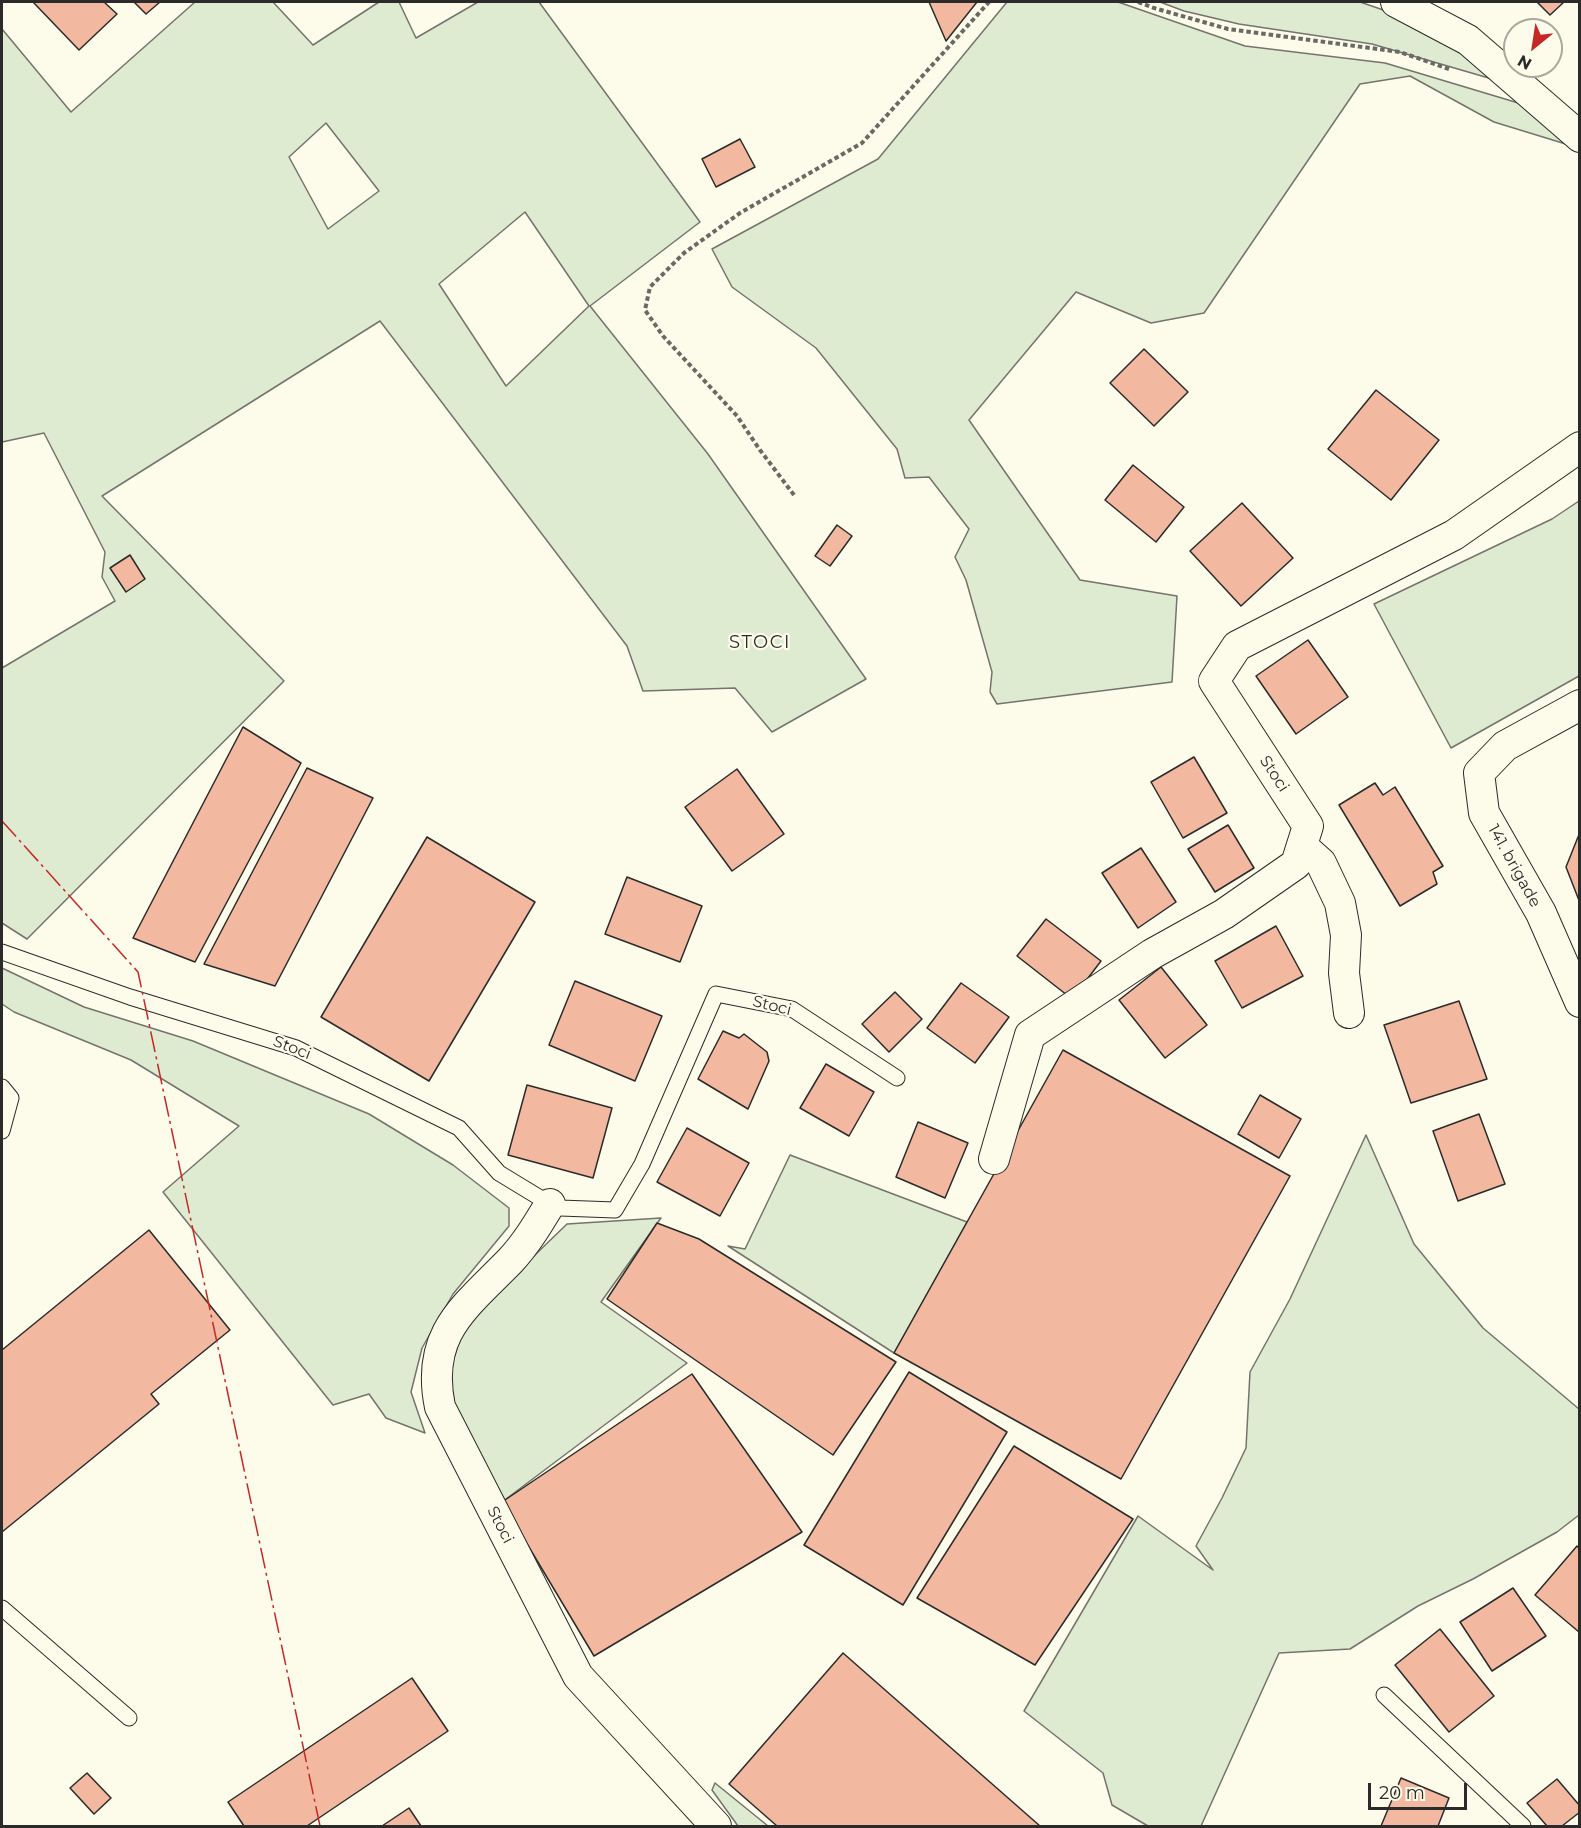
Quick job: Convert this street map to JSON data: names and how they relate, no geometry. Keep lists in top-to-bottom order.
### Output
{
  "streets": {
    "street": ["Stoci", "141. brigade"]
  },
  "districts": ["STOCI"],
  "scale_bar": "20 m",
  "north": "bottom left"
}
